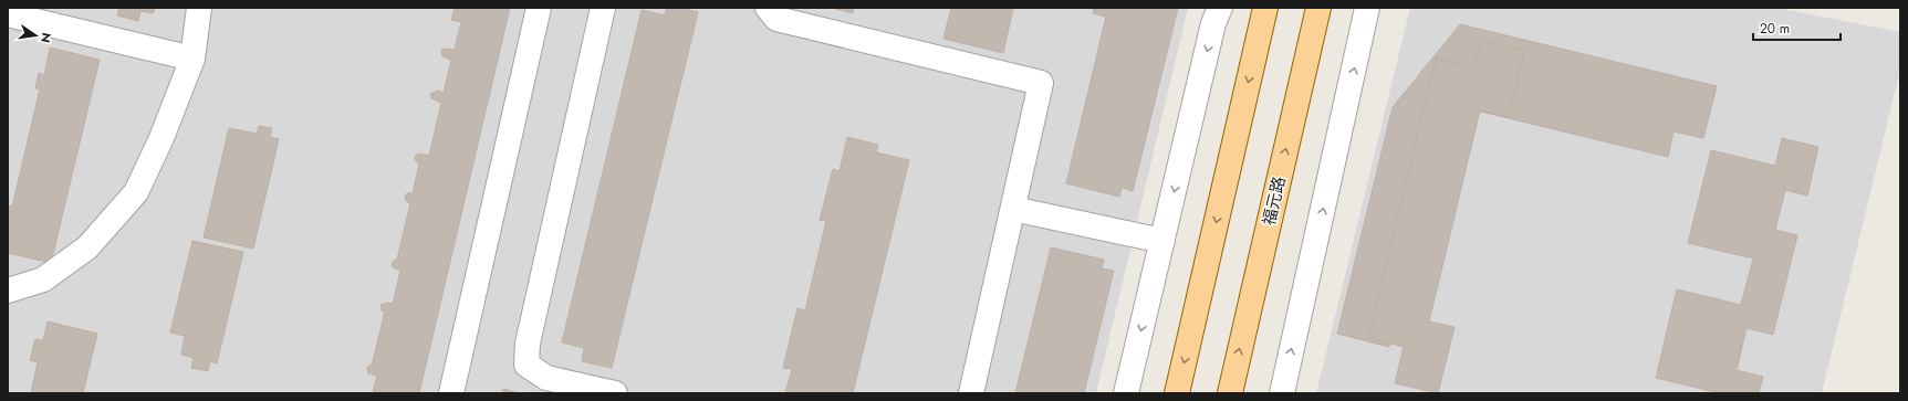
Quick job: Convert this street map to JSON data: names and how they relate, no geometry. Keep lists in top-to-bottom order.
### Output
{
  "streets": {
    "main road": ["福元路"]
  },
  "scale_bar": "20 m",
  "north": "right"
}
